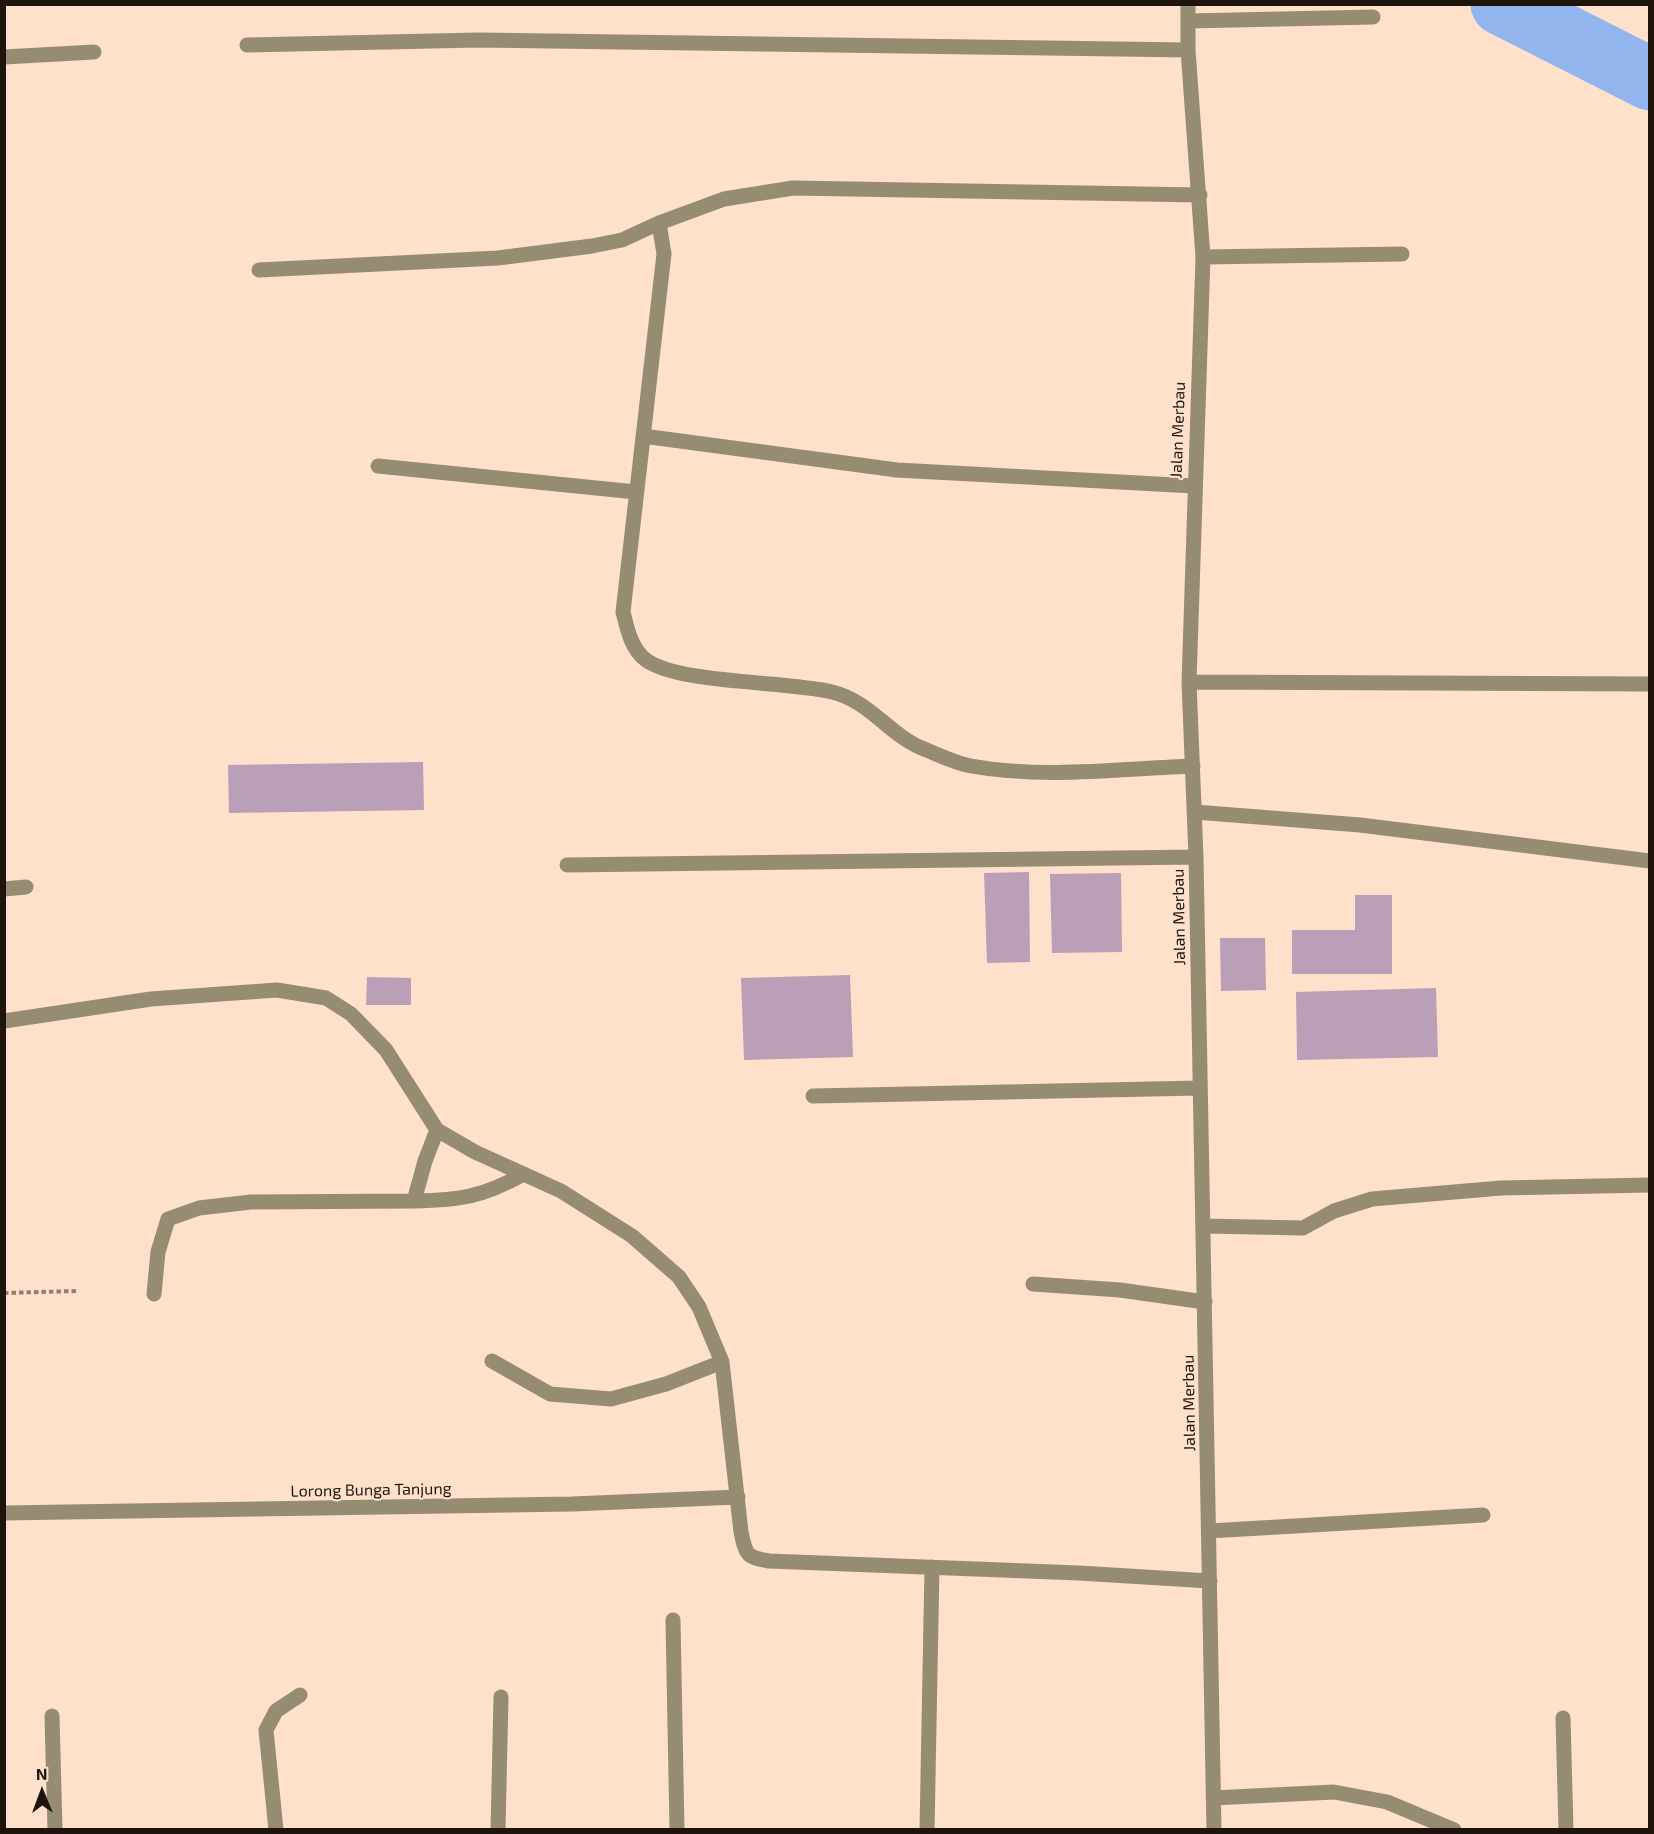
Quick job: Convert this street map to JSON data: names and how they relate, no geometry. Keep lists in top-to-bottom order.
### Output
{
  "streets": {
    "street": ["Jalan Merbau", "Lorong Bunga Tanjung"]
  },
  "north": "top"
}
